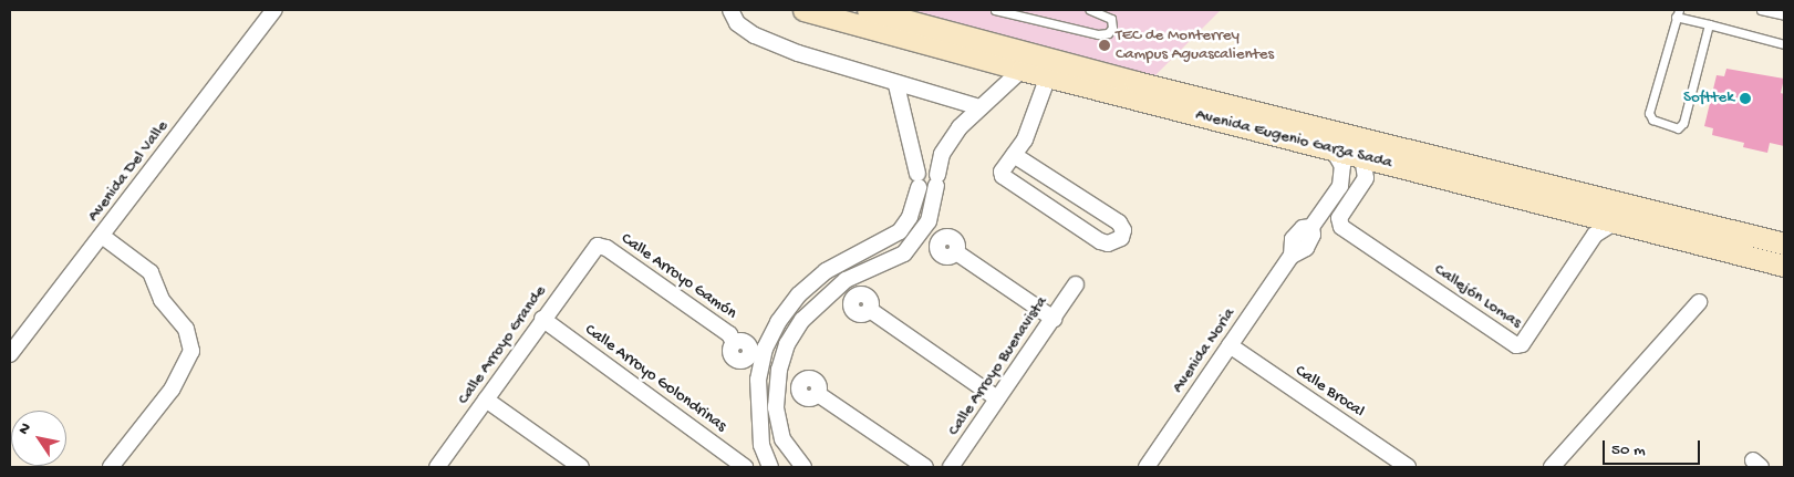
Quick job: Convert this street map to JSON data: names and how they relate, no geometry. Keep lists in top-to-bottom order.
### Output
{
  "streets": {
    "main road": ["Avenida Eugenio Garza Sada"],
    "street": [
      "Avenida Del Valle",
      "Calle Arroyo Gamón",
      "Callejón Lomas",
      "Calle Arroyo Grande",
      "Avenida Noria",
      "Calle Arroyo Buenavista",
      "Calle Arroyo Golondrinas",
      "Calle Brocal"
    ]
  },
  "crossings": [
    ["Avenida Eugenio Garza Sada", "Callejón Lomas"],
    ["Avenida Eugenio Garza Sada", "Avenida Noria"],
    ["Calle Arroyo Gamón", "Calle Arroyo Grande"],
    ["Calle Arroyo Grande", "Calle Arroyo Golondrinas"],
    ["Avenida Noria", "Calle Brocal"]
  ],
  "places": ["TEC de Monterrey Campus Aguascalientes", "Softtek"],
  "scale_bar": "50 m",
  "north": "top left"
}
